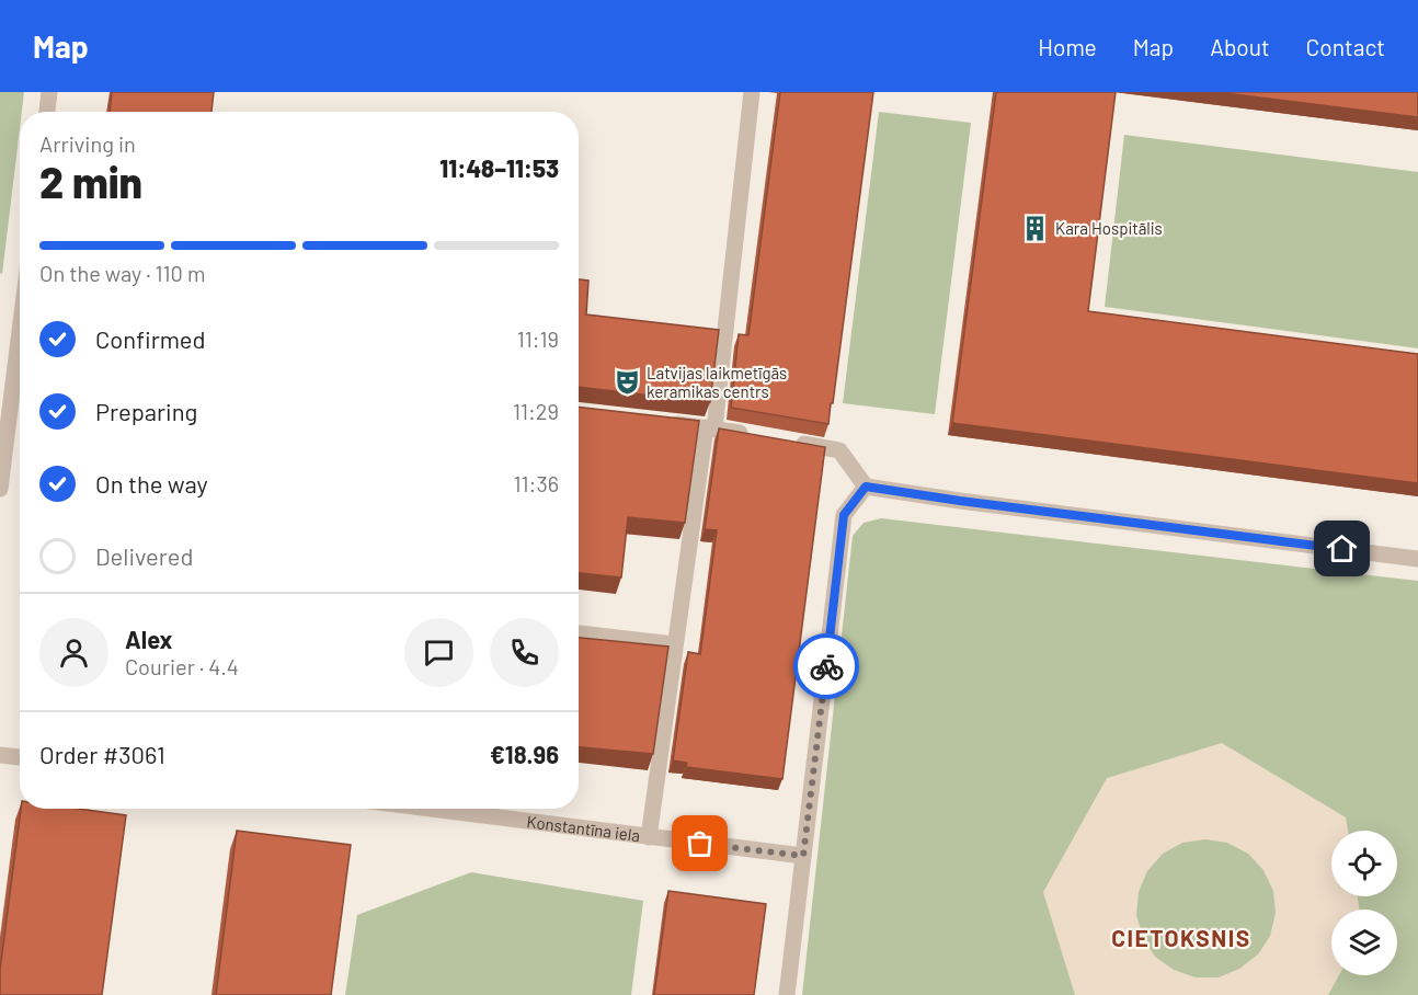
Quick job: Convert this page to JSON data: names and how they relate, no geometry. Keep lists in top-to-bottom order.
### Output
{
  "streets": {
    "street": ["Konstantīna iela"]
  },
  "districts": ["CIETOKSNIS"],
  "places": {
    "building": ["Kara Hospitālis"],
    "theatre": ["Latvijas laikmetīgās keramikas centrs"]
  },
  "page": {
    "header": "Map",
    "nav": [
      "Home",
      "Map",
      "About",
      "Contact"
    ],
    "heading": ["2 min", "Arriving in", "11:48–11:53"],
    "panel": [
      "Alex",
      "Courier · 4.4",
      "Order #3061",
      "€18.96"
    ],
    "bar": "On the way · 110 m",
    "list": [
      ["Confirmed", "11:19"],
      ["Preparing", "11:29"],
      ["On the way", "11:36"],
      "Delivered"
    ]
  }
}
